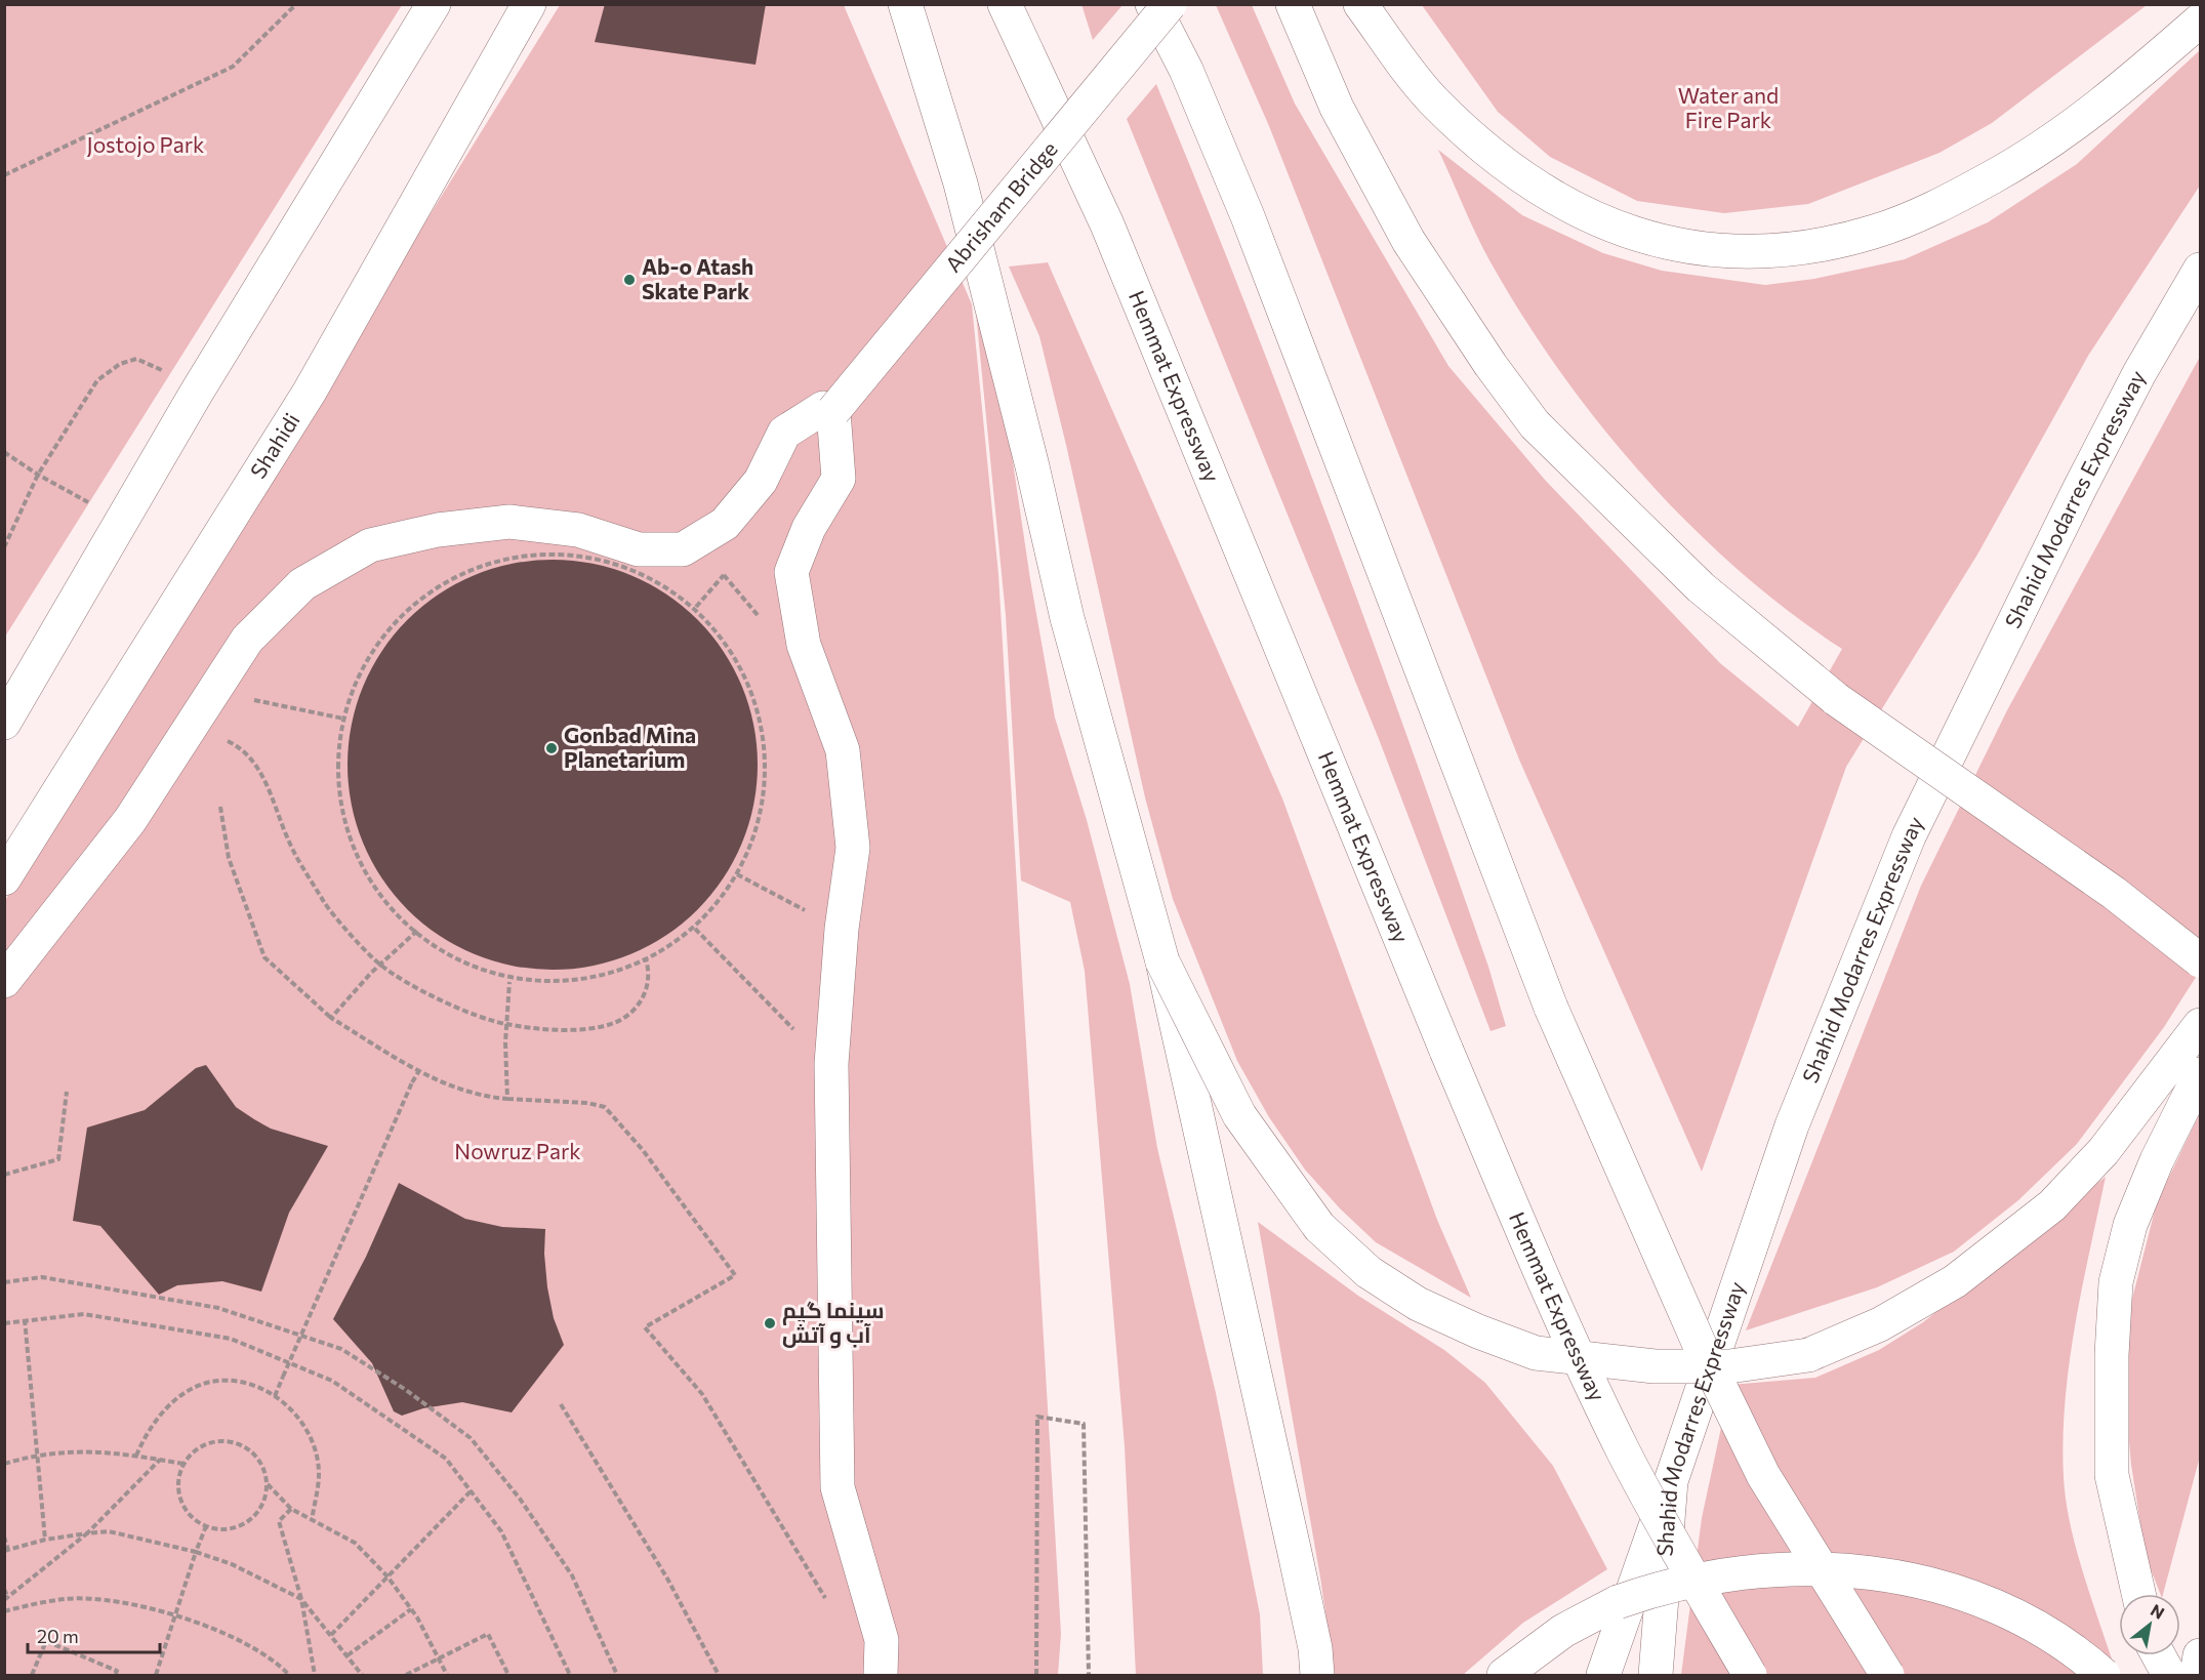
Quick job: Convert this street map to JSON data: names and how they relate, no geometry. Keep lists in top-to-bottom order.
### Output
{
  "streets": {
    "main road": [
      "Abrisham Bridge",
      "Hemmat Expressway",
      "Shahidi",
      "Shahid Modarres Expressway"
    ]
  },
  "parks": ["Water and Fire Park", "Jostojo Park", "Nowruz Park"],
  "places": ["Ab-o Atash Skate Park", "Gonbad Mina Planetarium", "سینما گیم آب و آتش"],
  "scale_bar": "20 m",
  "north": "top right"
}
